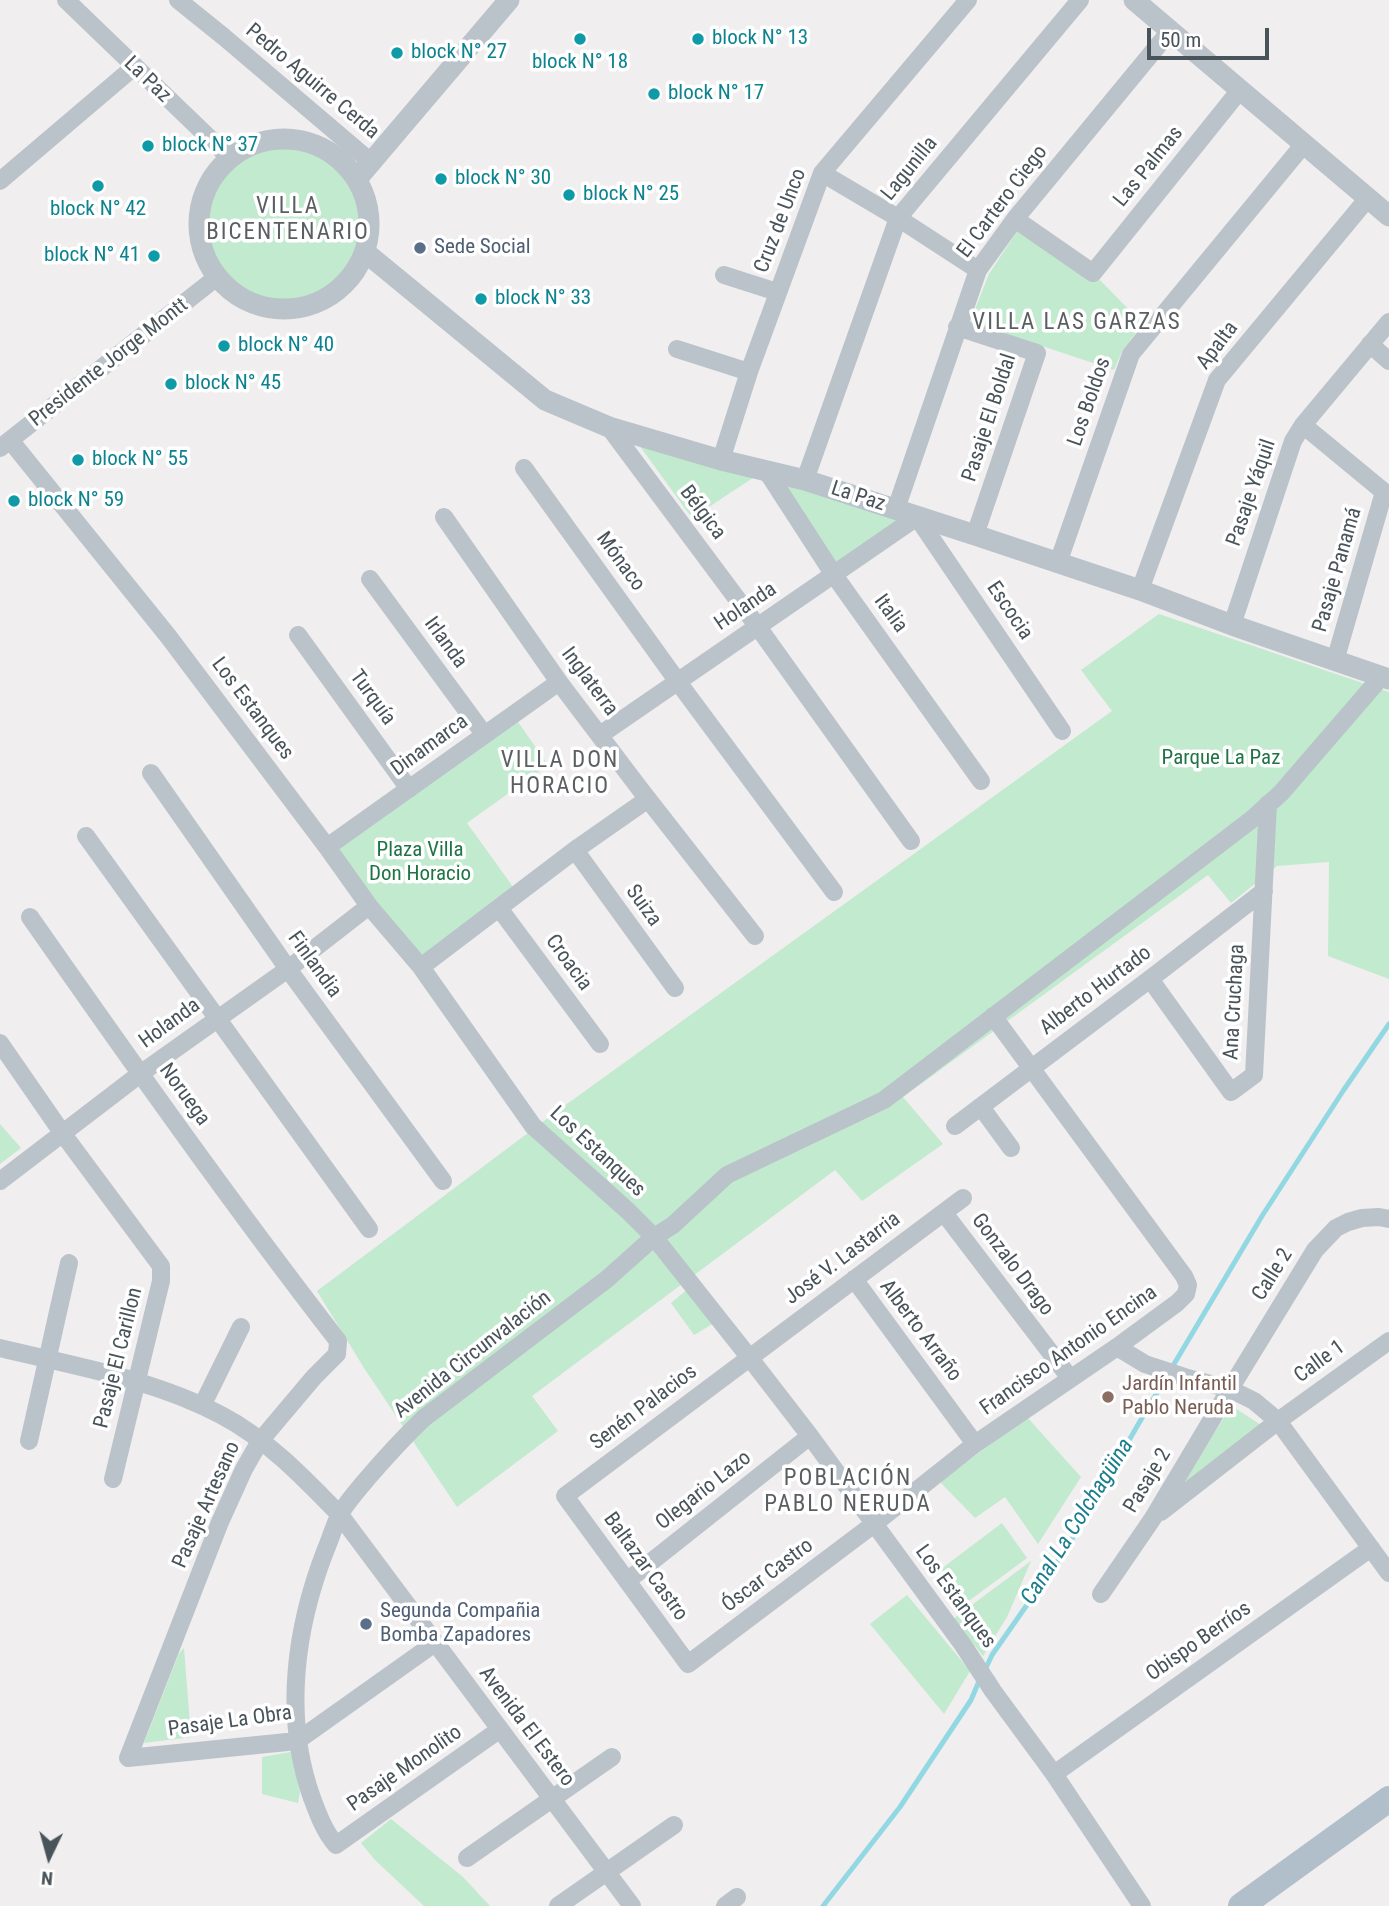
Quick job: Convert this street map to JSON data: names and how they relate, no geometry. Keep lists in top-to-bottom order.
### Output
{
  "streets": {
    "street": [
      "La Paz",
      "Pedro Aguirre Cerda",
      "Las Palmas",
      "Lagunilla",
      "El Cartero Ciego",
      "Cruz de Unco",
      "Apalta",
      "Presidente Jorge Montt",
      "Los Boldos",
      "Pasaje El Boldal",
      "Pasaje Yáquil",
      "Bélgica",
      "Mónaco",
      "Pasaje Panamá",
      "Holanda",
      "Escocia",
      "Italia",
      "Irlanda",
      "Inglaterra",
      "Turquía",
      "Los Estanques",
      "Dinamarca",
      "Suiza",
      "Croacia",
      "Finlandia",
      "Alberto Hurtado",
      "Ana Cruchaga",
      "Noruega",
      "José V. Lastarria",
      "Gonzalo Drago",
      "Calle 2",
      "Alberto Arraño",
      "Francisco Antonio Encina",
      "Avenida Circunvalación",
      "Pasaje El Carillon",
      "Calle 1",
      "Senén Palacios",
      "Pasaje 2",
      "Olegario Lazo",
      "Pasaje Artesano",
      "Baltazar Castro",
      "Óscar Castro",
      "Obispo Berríos",
      "Pasaje La Obra",
      "Avenida El Estero",
      "Pasaje Monolito"
    ]
  },
  "crossings": [
    ["La Paz", "Lagunilla"],
    ["La Paz", "El Cartero Ciego"],
    ["La Paz", "Cruz de Unco"],
    ["La Paz", "Apalta"],
    ["La Paz", "Presidente Jorge Montt"],
    ["La Paz", "Los Boldos"],
    ["La Paz", "Pasaje El Boldal"],
    ["La Paz", "Pasaje Yáquil"],
    ["La Paz", "Bélgica"],
    ["La Paz", "Pasaje Panamá"],
    ["La Paz", "Holanda"],
    ["La Paz", "Escocia"],
    ["La Paz", "Italia"],
    ["La Paz", "Avenida Circunvalación"],
    ["Las Palmas", "El Cartero Ciego"],
    ["El Cartero Ciego", "Pasaje El Boldal"],
    ["Presidente Jorge Montt", "Los Estanques"],
    ["Bélgica", "Holanda"],
    ["Mónaco", "Holanda"],
    ["Holanda", "Escocia"],
    ["Holanda", "Italia"],
    ["Holanda", "Inglaterra"],
    ["Holanda", "Los Estanques"],
    ["Holanda", "Finlandia"],
    ["Holanda", "Noruega"],
    ["Holanda", "Pasaje El Carillon"],
    ["Irlanda", "Dinamarca"],
    ["Inglaterra", "Dinamarca"],
    ["Turquía", "Dinamarca"],
    ["Los Estanques", "Dinamarca"],
    ["Los Estanques", "José V. Lastarria"],
    ["Los Estanques", "Francisco Antonio Encina"],
    ["Los Estanques", "Avenida Circunvalación"],
    ["Los Estanques", "Senén Palacios"],
    ["Los Estanques", "Olegario Lazo"],
    ["Los Estanques", "Óscar Castro"],
    ["Los Estanques", "Obispo Berríos"],
    ["Alberto Hurtado", "Ana Cruchaga"],
    ["Alberto Hurtado", "Francisco Antonio Encina"],
    ["Noruega", "Pasaje Artesano"],
    ["José V. Lastarria", "Gonzalo Drago"],
    ["José V. Lastarria", "Alberto Arraño"],
    ["José V. Lastarria", "Senén Palacios"],
    ["Gonzalo Drago", "Francisco Antonio Encina"],
    ["Calle 2", "Pasaje 2"],
    ["Alberto Arraño", "Francisco Antonio Encina"],
    ["Francisco Antonio Encina", "Avenida Circunvalación"],
    ["Francisco Antonio Encina", "Óscar Castro"],
    ["Avenida Circunvalación", "Pasaje La Obra"],
    ["Avenida Circunvalación", "Avenida El Estero"],
    ["Avenida Circunvalación", "Pasaje Monolito"],
    ["Pasaje El Carillon", "Avenida El Estero"],
    ["Calle 1", "Pasaje 2"],
    ["Senén Palacios", "Baltazar Castro"],
    ["Olegario Lazo", "Baltazar Castro"],
    ["Pasaje Artesano", "Pasaje La Obra"],
    ["Pasaje Artesano", "Avenida El Estero"],
    ["Baltazar Castro", "Óscar Castro"],
    ["Pasaje La Obra", "Avenida El Estero"],
    ["Avenida El Estero", "Pasaje Monolito"]
  ],
  "districts": [
    "VILLA BICENTENARIO",
    "VILLA LAS GARZAS",
    "VILLA DON HORACIO",
    "POBLACIÓN PABLO NERUDA"
  ],
  "water": ["Canal La Colchagüina"],
  "parks": ["Parque La Paz", "Plaza Villa Don Horacio"],
  "places": [
    "block N° 18",
    "block N° 13",
    "block N° 27",
    "block N° 17",
    "block N° 37",
    "block N° 30",
    "block N° 42",
    "block N° 25",
    "Sede Social",
    "block N° 41",
    "block N° 33",
    "block N° 40",
    "block N° 45",
    "block N° 55",
    "block N° 59",
    "Jardín Infantil Pablo Neruda",
    "Segunda Compañia Bomba Zapadores"
  ],
  "scale_bar": "50 m",
  "north": "bottom"
}
